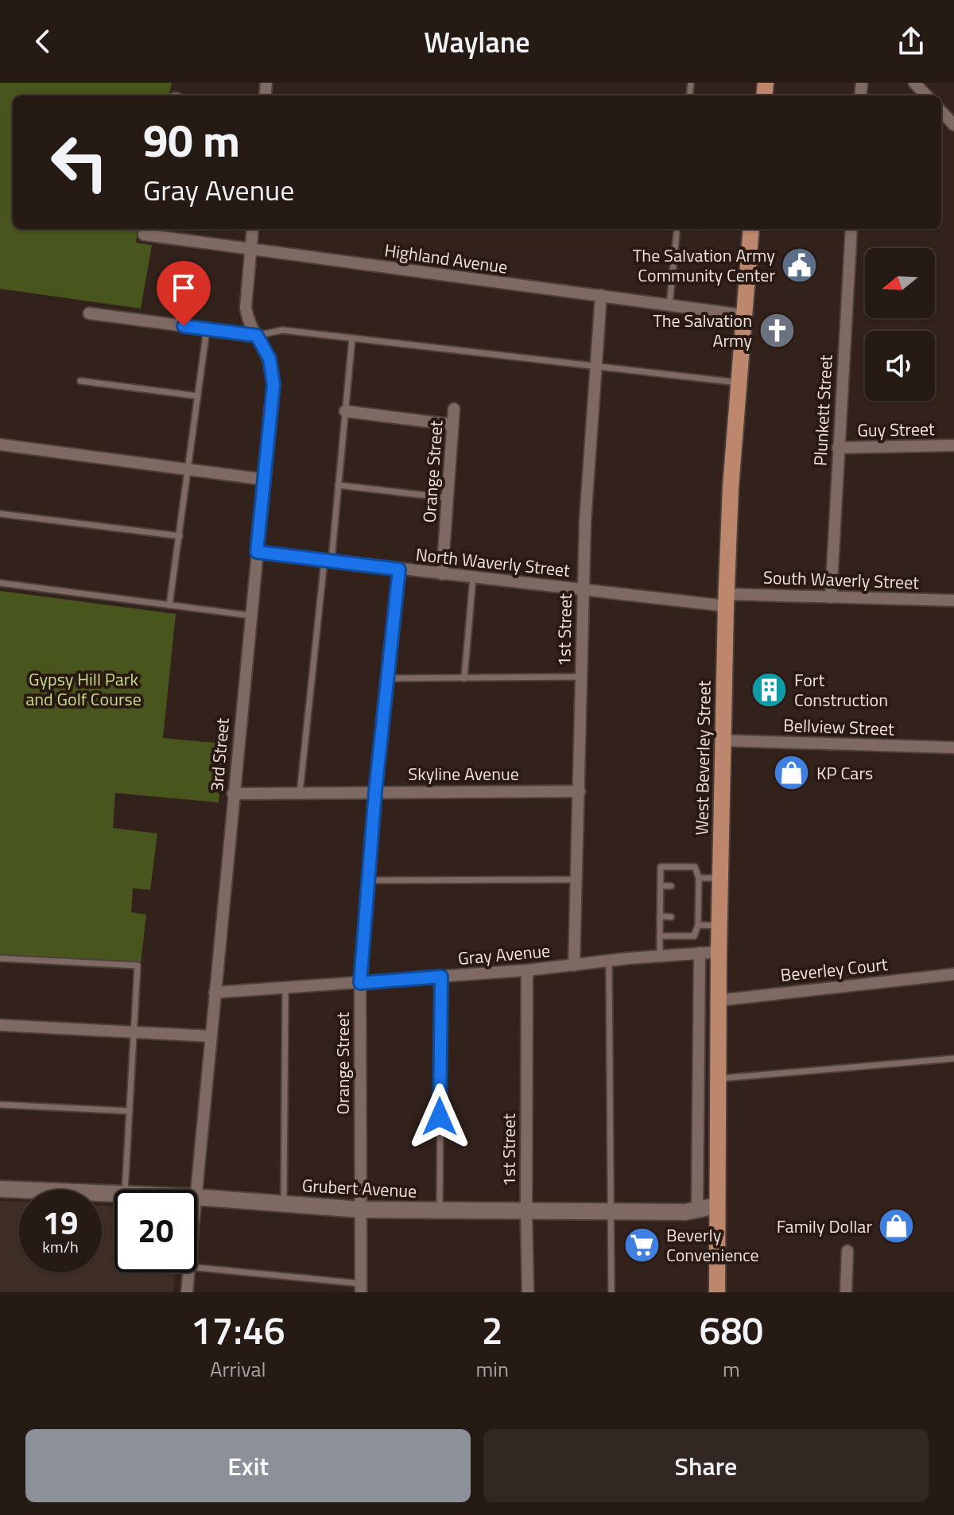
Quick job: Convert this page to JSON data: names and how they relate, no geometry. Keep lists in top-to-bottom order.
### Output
{
  "streets": {
    "main road": ["West Beverley Street"],
    "street": [
      "Highland Avenue",
      "Plunkett Street",
      "Guy Street",
      "Orange Street",
      "North Waverly Street",
      "South Waverly Street",
      "1st Street",
      "Bellview Street",
      "3rd Street",
      "Skyline Avenue",
      "Gray Avenue",
      "Beverley Court",
      "Grubert Avenue"
    ]
  },
  "crossings": [
    ["Highland Avenue", "1st Street"],
    ["Highland Avenue", "3rd Street"],
    ["Highland Avenue", "West Beverley Street"],
    ["Plunkett Street", "Guy Street"],
    ["Plunkett Street", "South Waverly Street"],
    ["Orange Street", "North Waverly Street"],
    ["Orange Street", "Skyline Avenue"],
    ["Orange Street", "Gray Avenue"],
    ["Orange Street", "Grubert Avenue"],
    ["North Waverly Street", "South Waverly Street"],
    ["North Waverly Street", "1st Street"],
    ["North Waverly Street", "3rd Street"],
    ["North Waverly Street", "West Beverley Street"],
    ["South Waverly Street", "West Beverley Street"],
    ["1st Street", "Skyline Avenue"],
    ["1st Street", "Gray Avenue"],
    ["1st Street", "Grubert Avenue"],
    ["Bellview Street", "West Beverley Street"],
    ["3rd Street", "Skyline Avenue"],
    ["3rd Street", "Gray Avenue"],
    ["West Beverley Street", "Gray Avenue"],
    ["West Beverley Street", "Beverley Court"],
    ["West Beverley Street", "Grubert Avenue"]
  ],
  "parks": ["Gypsy Hill Park and Golf Course"],
  "places": {
    "public building": ["The Salvation Army Community Center"],
    "church": ["The Salvation Army"],
    "building": ["Fort Construction"],
    "shop": ["KP Cars", "Family Dollar"],
    "supermarket": ["Beverly Convenience"]
  },
  "north": "left",
  "page": {
    "header": "Waylane",
    "turn": ["90 m", "Gray Avenue"],
    "speed": "19 km/h",
    "limit": "20",
    "eta": [
      "17:46",
      "Arrival",
      "2",
      "min",
      "680",
      "m"
    ],
    "buttons": ["Exit", "Share"]
  }
}
